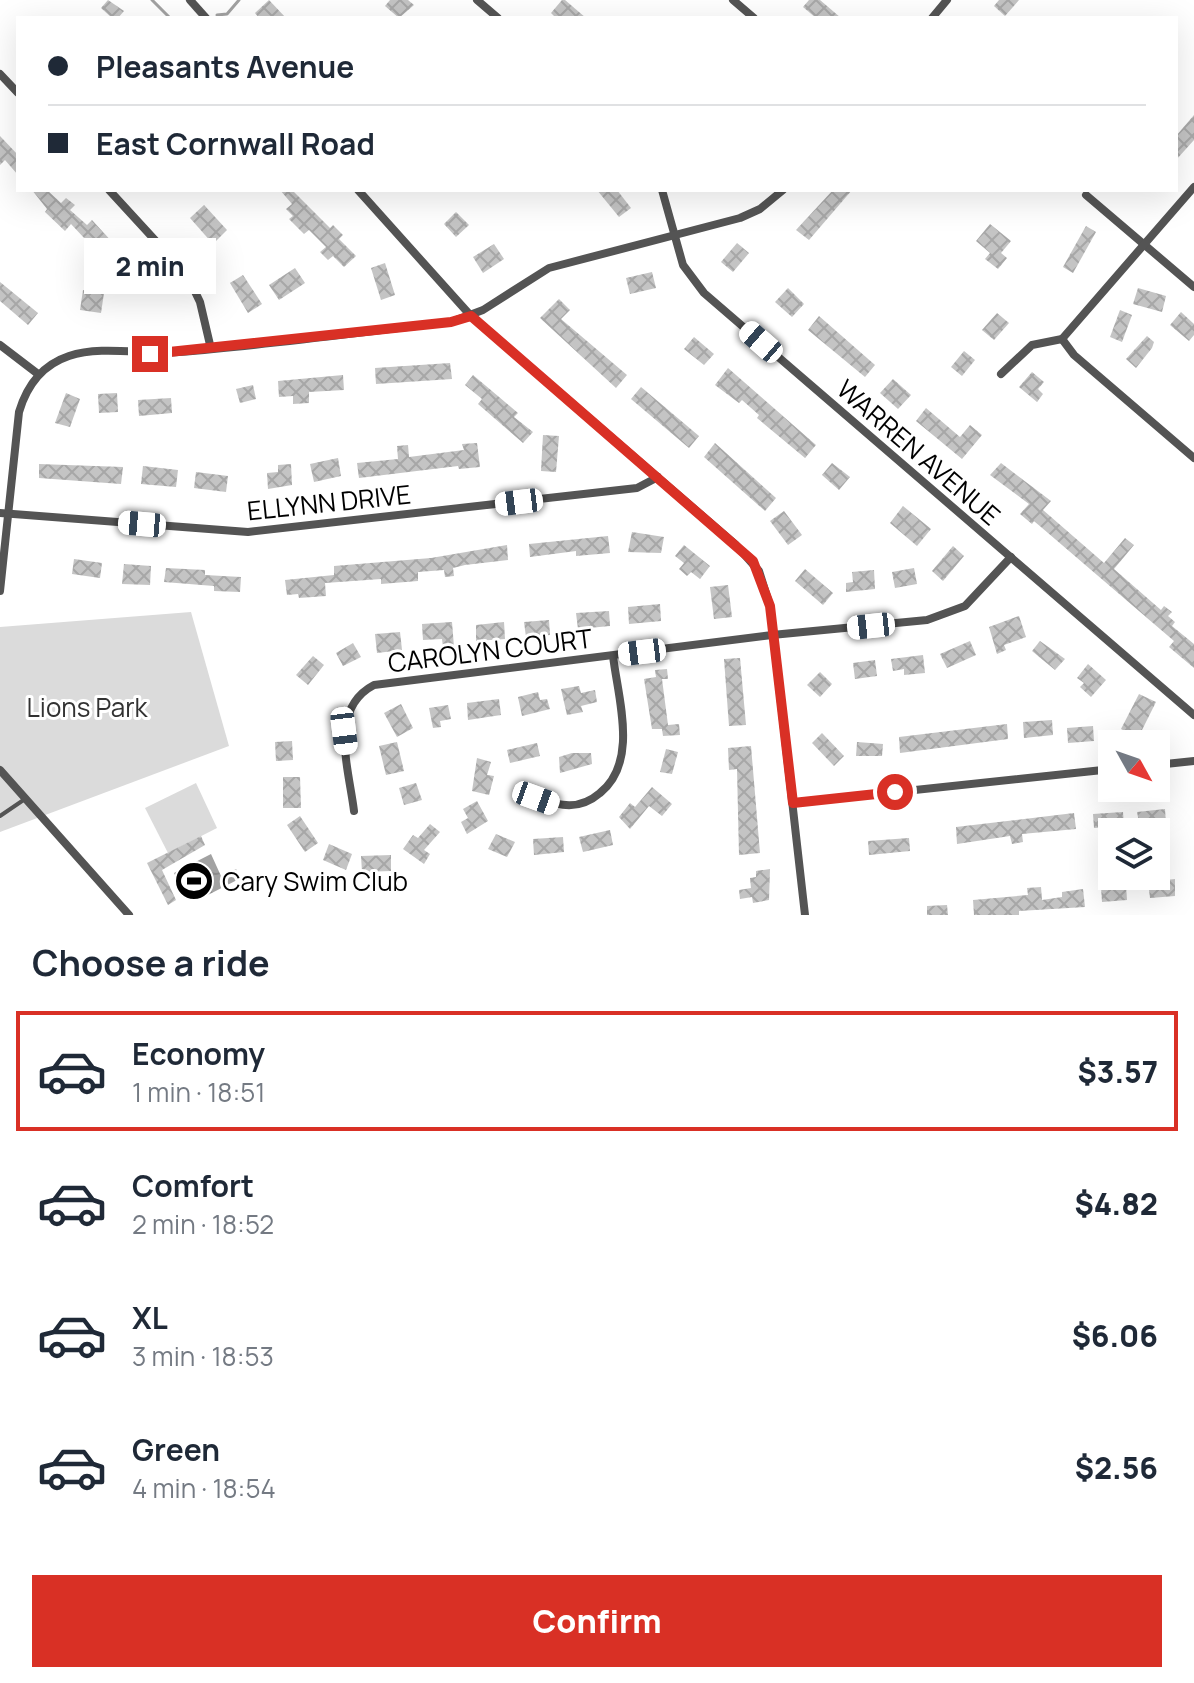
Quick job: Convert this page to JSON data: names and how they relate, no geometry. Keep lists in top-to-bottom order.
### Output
{
  "streets": {
    "street": ["WARREN AVENUE", "ELLYNN DRIVE", "CAROLYN COURT"]
  },
  "crossings": [
    ["WARREN AVENUE", "CAROLYN COURT"]
  ],
  "parks": ["Lions Park"],
  "places": {
    "sports": ["Cary Swim Club"]
  },
  "north": "bottom right",
  "page": {
    "banner": ["Pleasants Avenue", "East Cornwall Road"],
    "bubble": "2 min",
    "heading": "Choose a ride",
    "list": [
      {
        "name": "Economy",
        "note": "1 min · 18:51",
        "value": "$3.57"
      },
      {
        "name": "Comfort",
        "note": "2 min · 18:52",
        "value": "$4.82"
      },
      {
        "name": "XL",
        "note": "3 min · 18:53",
        "value": "$6.06"
      },
      {
        "name": "Green",
        "note": "4 min · 18:54",
        "value": "$2.56"
      }
    ],
    "buttons": "Confirm"
  }
}
